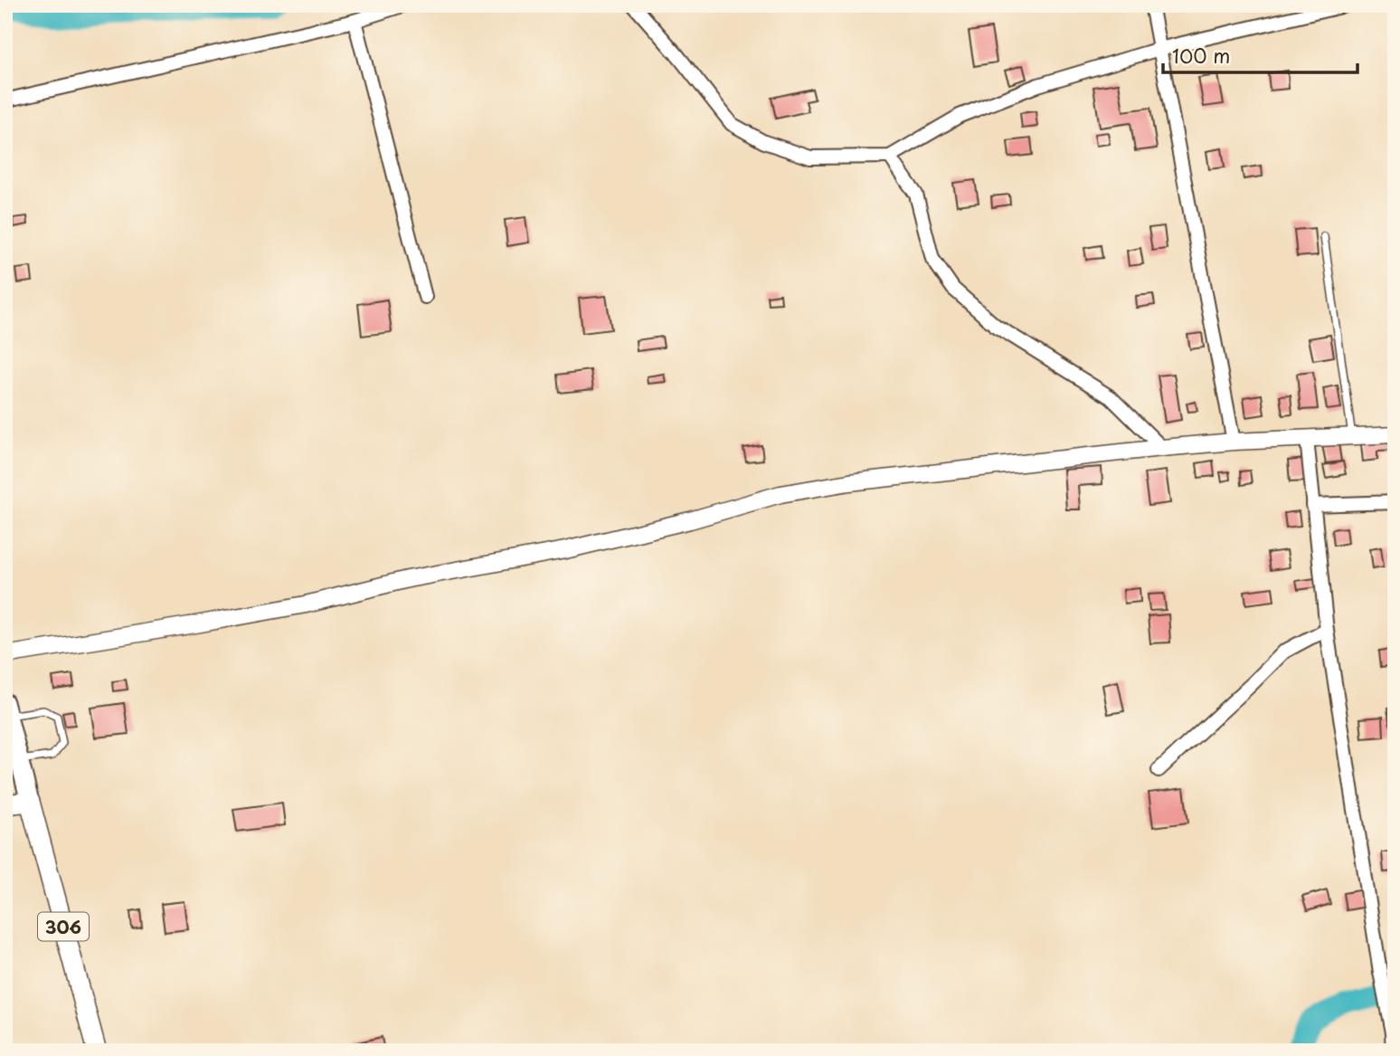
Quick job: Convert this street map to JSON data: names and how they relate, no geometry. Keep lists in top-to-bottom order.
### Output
{
  "streets": {
    "main road": ["306"]
  },
  "scale_bar": "100 m"
}
